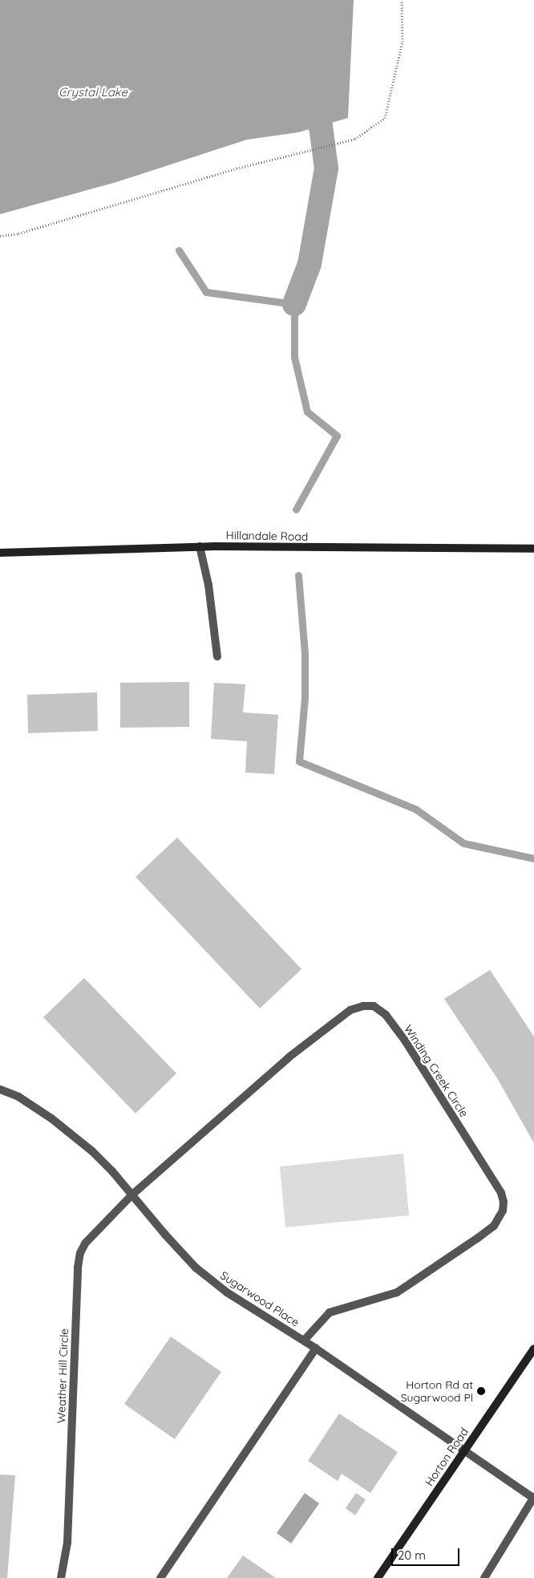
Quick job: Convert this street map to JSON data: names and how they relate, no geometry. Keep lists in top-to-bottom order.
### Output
{
  "streets": {
    "street": [
      "Hillandale Road",
      "Winding Creek Circle",
      "Sugarwood Place",
      "Weather Hill Circle",
      "Horton Road"
    ]
  },
  "crossings": [
    ["Winding Creek Circle", "Sugarwood Place"],
    ["Winding Creek Circle", "Weather Hill Circle"],
    ["Sugarwood Place", "Weather Hill Circle"],
    ["Sugarwood Place", "Horton Road"]
  ],
  "water": ["Crystal Lake"],
  "places": ["Horton Rd at Sugarwood Pl"],
  "scale_bar": "20 m"
}
